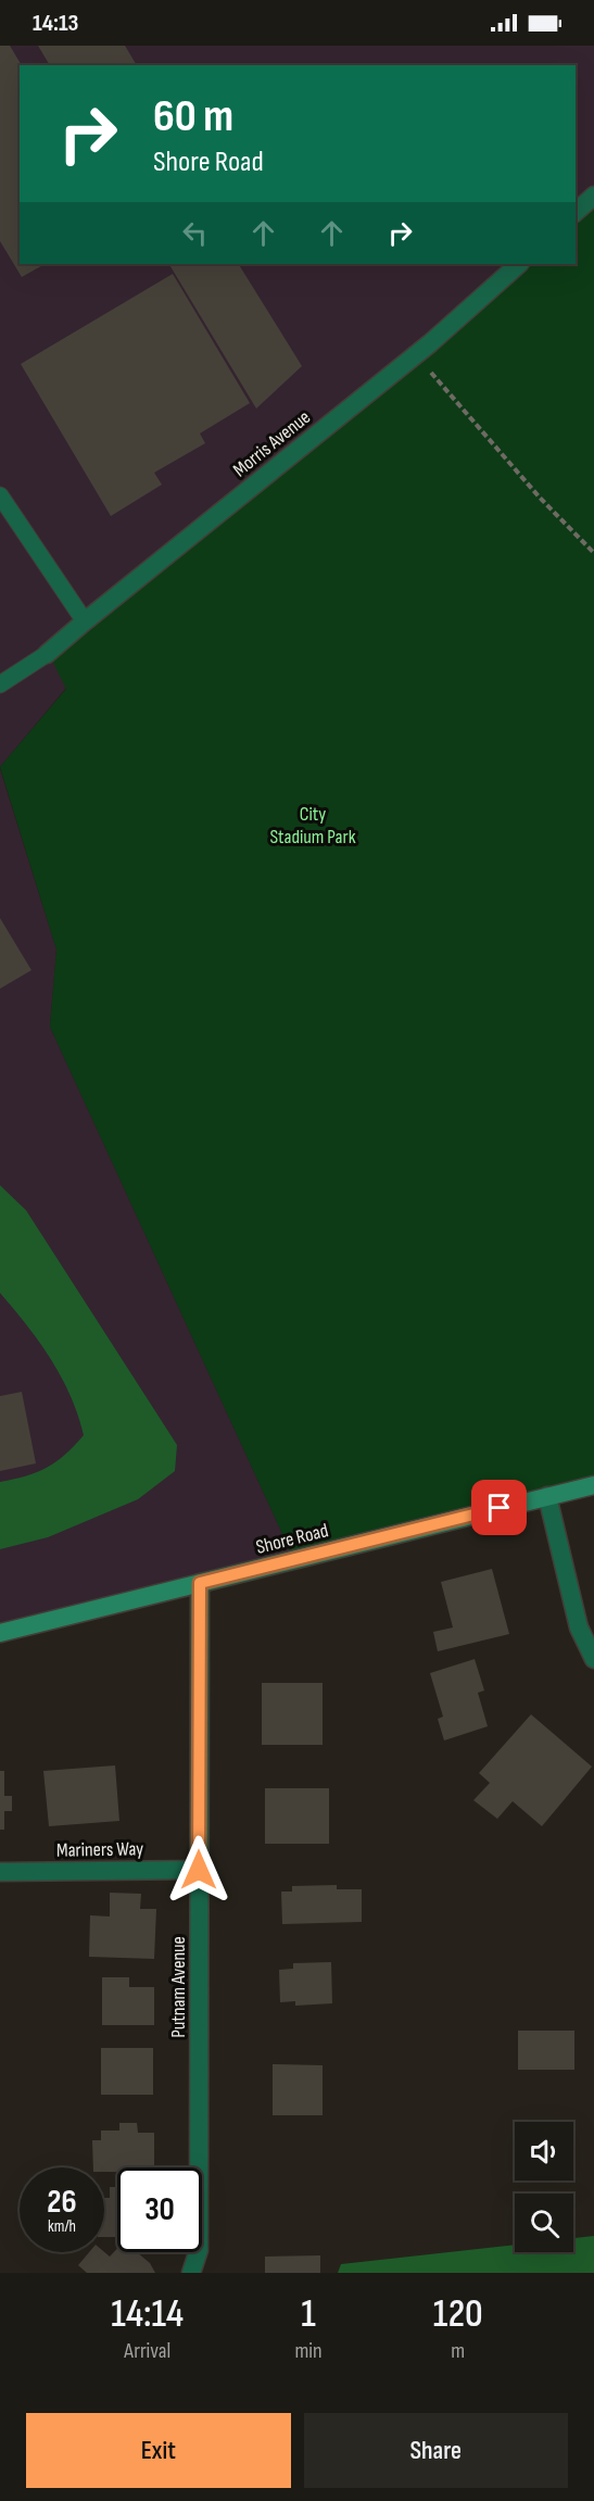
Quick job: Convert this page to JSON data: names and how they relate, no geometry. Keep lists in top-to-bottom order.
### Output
{
  "streets": {
    "main road": ["Shore Road"],
    "street": ["Morris Avenue", "Mariners Way", "Putnam Avenue"]
  },
  "crossings": [
    ["Shore Road", "Putnam Avenue"],
    ["Mariners Way", "Putnam Avenue"]
  ],
  "parks": ["City Stadium Park"],
  "page": {
    "status": "14:13",
    "turn": ["60 m", "Shore Road"],
    "speed": "26 km/h",
    "limit": "30",
    "eta": [
      "14:14",
      "Arrival",
      "1",
      "min",
      "120",
      "m"
    ],
    "buttons": ["Exit", "Share"]
  }
}
